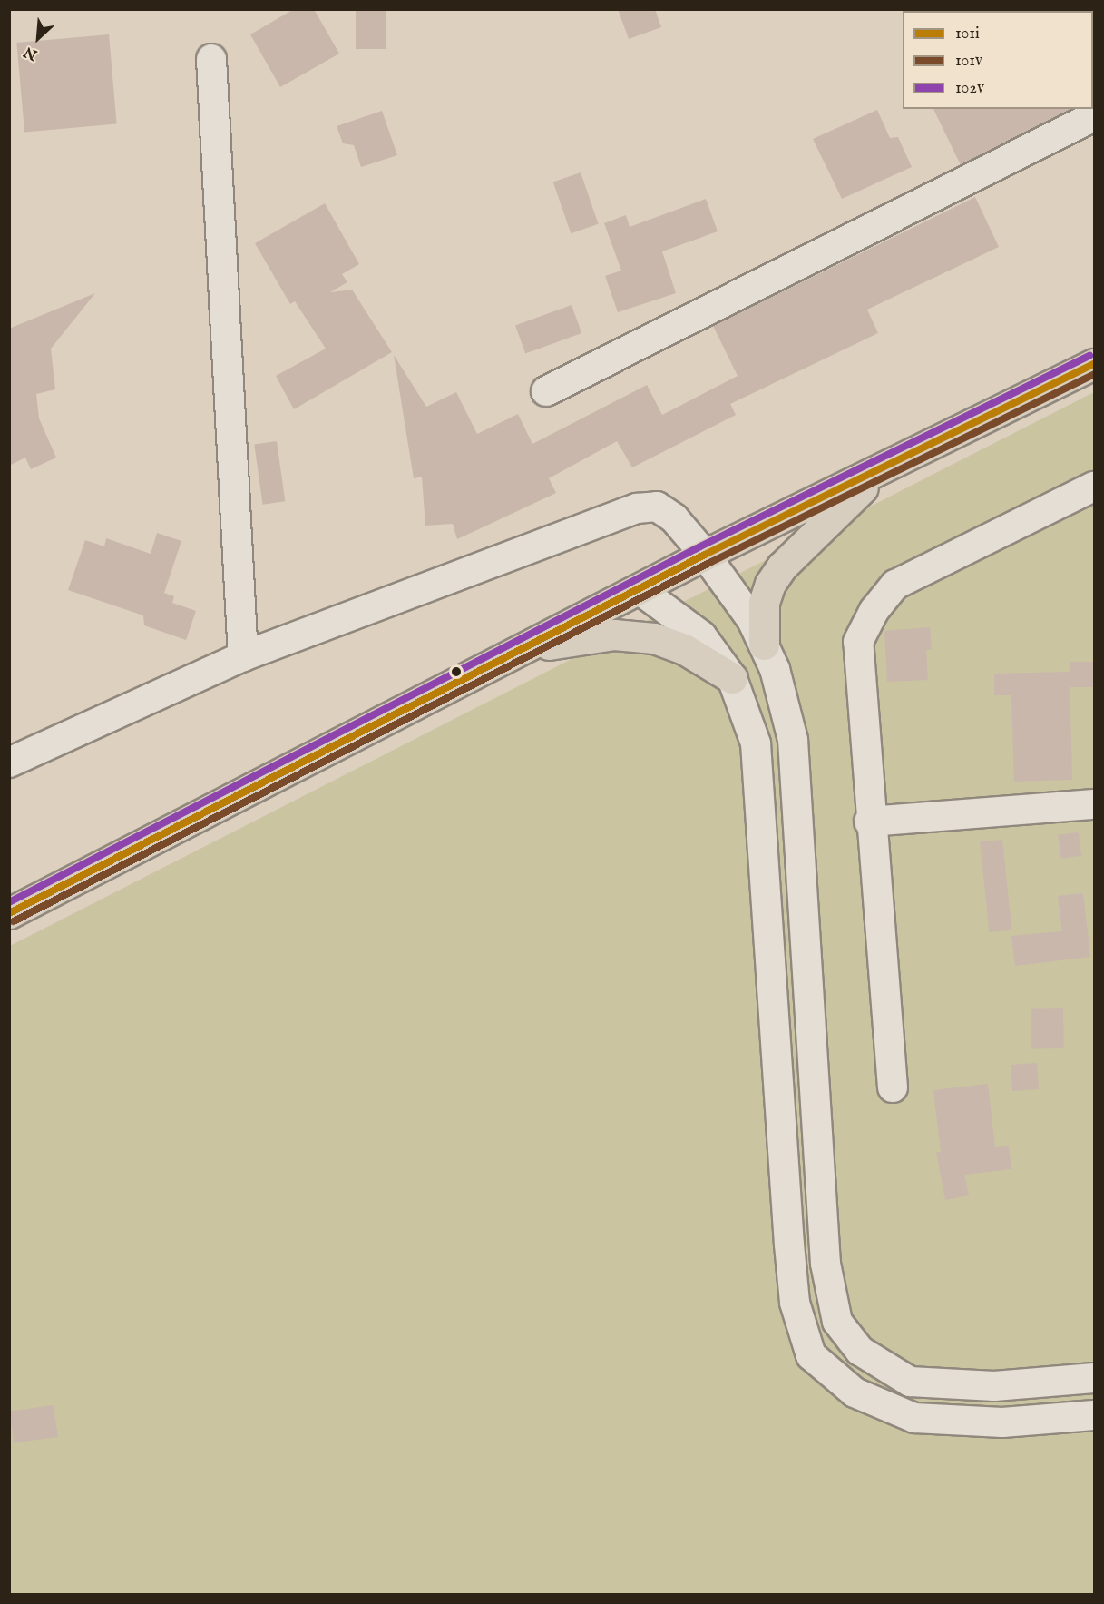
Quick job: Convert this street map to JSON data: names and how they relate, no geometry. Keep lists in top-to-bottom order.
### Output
{
  "lines": ["transit line 102v", "transit line 101i", "transit line 101v"],
  "legend": ["101i", "101v", "102v"],
  "north": "bottom left"
}
